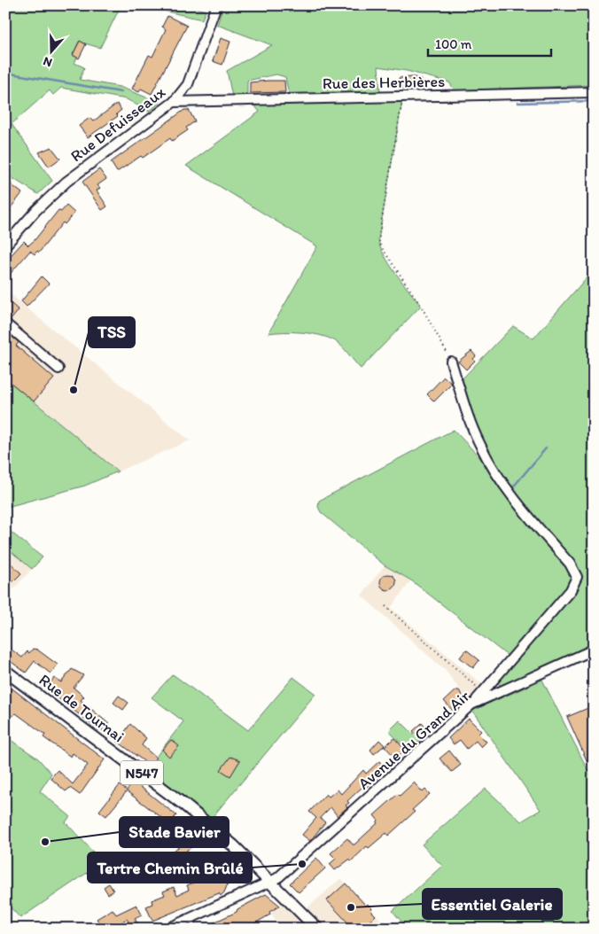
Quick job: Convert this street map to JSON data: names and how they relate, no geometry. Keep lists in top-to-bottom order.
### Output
{
  "streets": {
    "main road": ["Rue de Tournai", "N547"],
    "street": ["Rue des Herbières", "Rue Defuisseaux", "Avenue du Grand Air"]
  },
  "crossings": [
    ["Rue des Herbières", "Rue Defuisseaux"],
    ["Rue de Tournai", "Avenue du Grand Air"]
  ],
  "places": [
    "TSS",
    "Stade Bavier",
    "Tertre Chemin Brûlé",
    "Essentiel Galerie"
  ],
  "scale_bar": "100 m",
  "north": "bottom"
}
